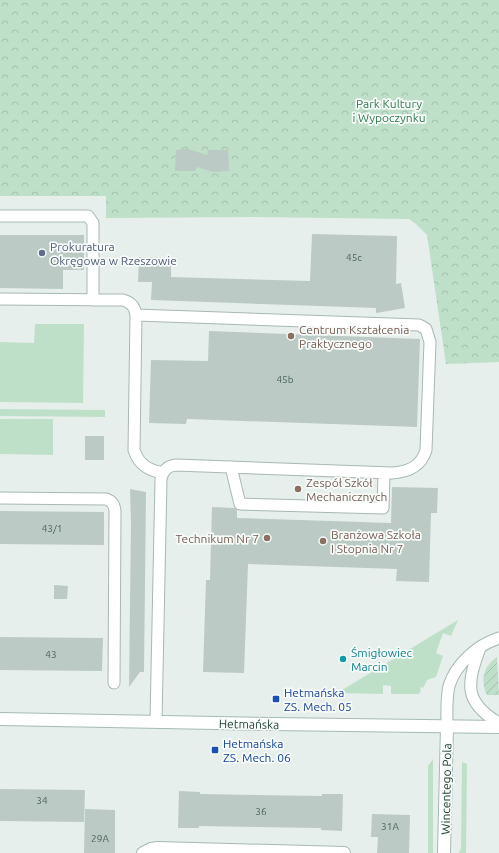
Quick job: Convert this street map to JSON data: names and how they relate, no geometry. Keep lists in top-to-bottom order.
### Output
{
  "streets": {
    "street": ["Hetmańska", "Wincentego Pola"]
  },
  "crossings": [
    ["Hetmańska", "Wincentego Pola"]
  ],
  "parks": ["Park Kultury i Wypoczynku"],
  "places": {
    "other": [
      "Prokuratura Okręgowa w Rzeszowie",
      "Centrum Kształcenia Praktycznego",
      "Zespół Szkół Mechanicznych",
      "Technikum Nr 7",
      "Branżowa Szkoła I Stopnia Nr 7",
      "Śmigłowiec Marcin"
    ],
    "transit": ["Hetmańska ZS. Mech. 05", "Hetmańska ZS. Mech. 06"]
  },
  "house_numbers": [
    "45c",
    "45b",
    "43/1",
    "43",
    "34",
    "36",
    "31A",
    "29A"
  ]
}
